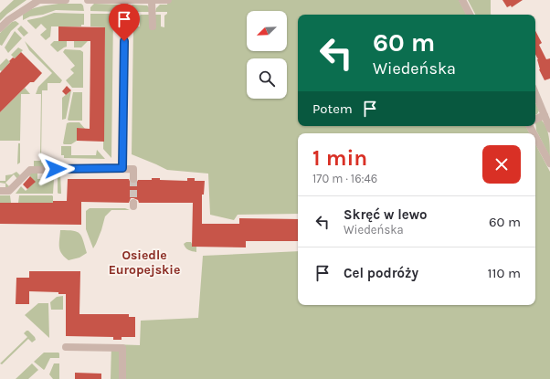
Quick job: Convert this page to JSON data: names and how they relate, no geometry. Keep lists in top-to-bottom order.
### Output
{
  "districts": ["Osiedle Europejskie"],
  "north": "bottom left",
  "page": {
    "turn": ["60 m", "Wiedeńska"],
    "then": "Potem",
    "heading": ["1 min", "170 m · 16:46"],
    "list": [
      {
        "name": "Skręć w lewo",
        "note": "Wiedeńska",
        "value": "60 m"
      },
      {
        "name": "Cel podróży",
        "value": "110 m"
      }
    ]
  }
}
